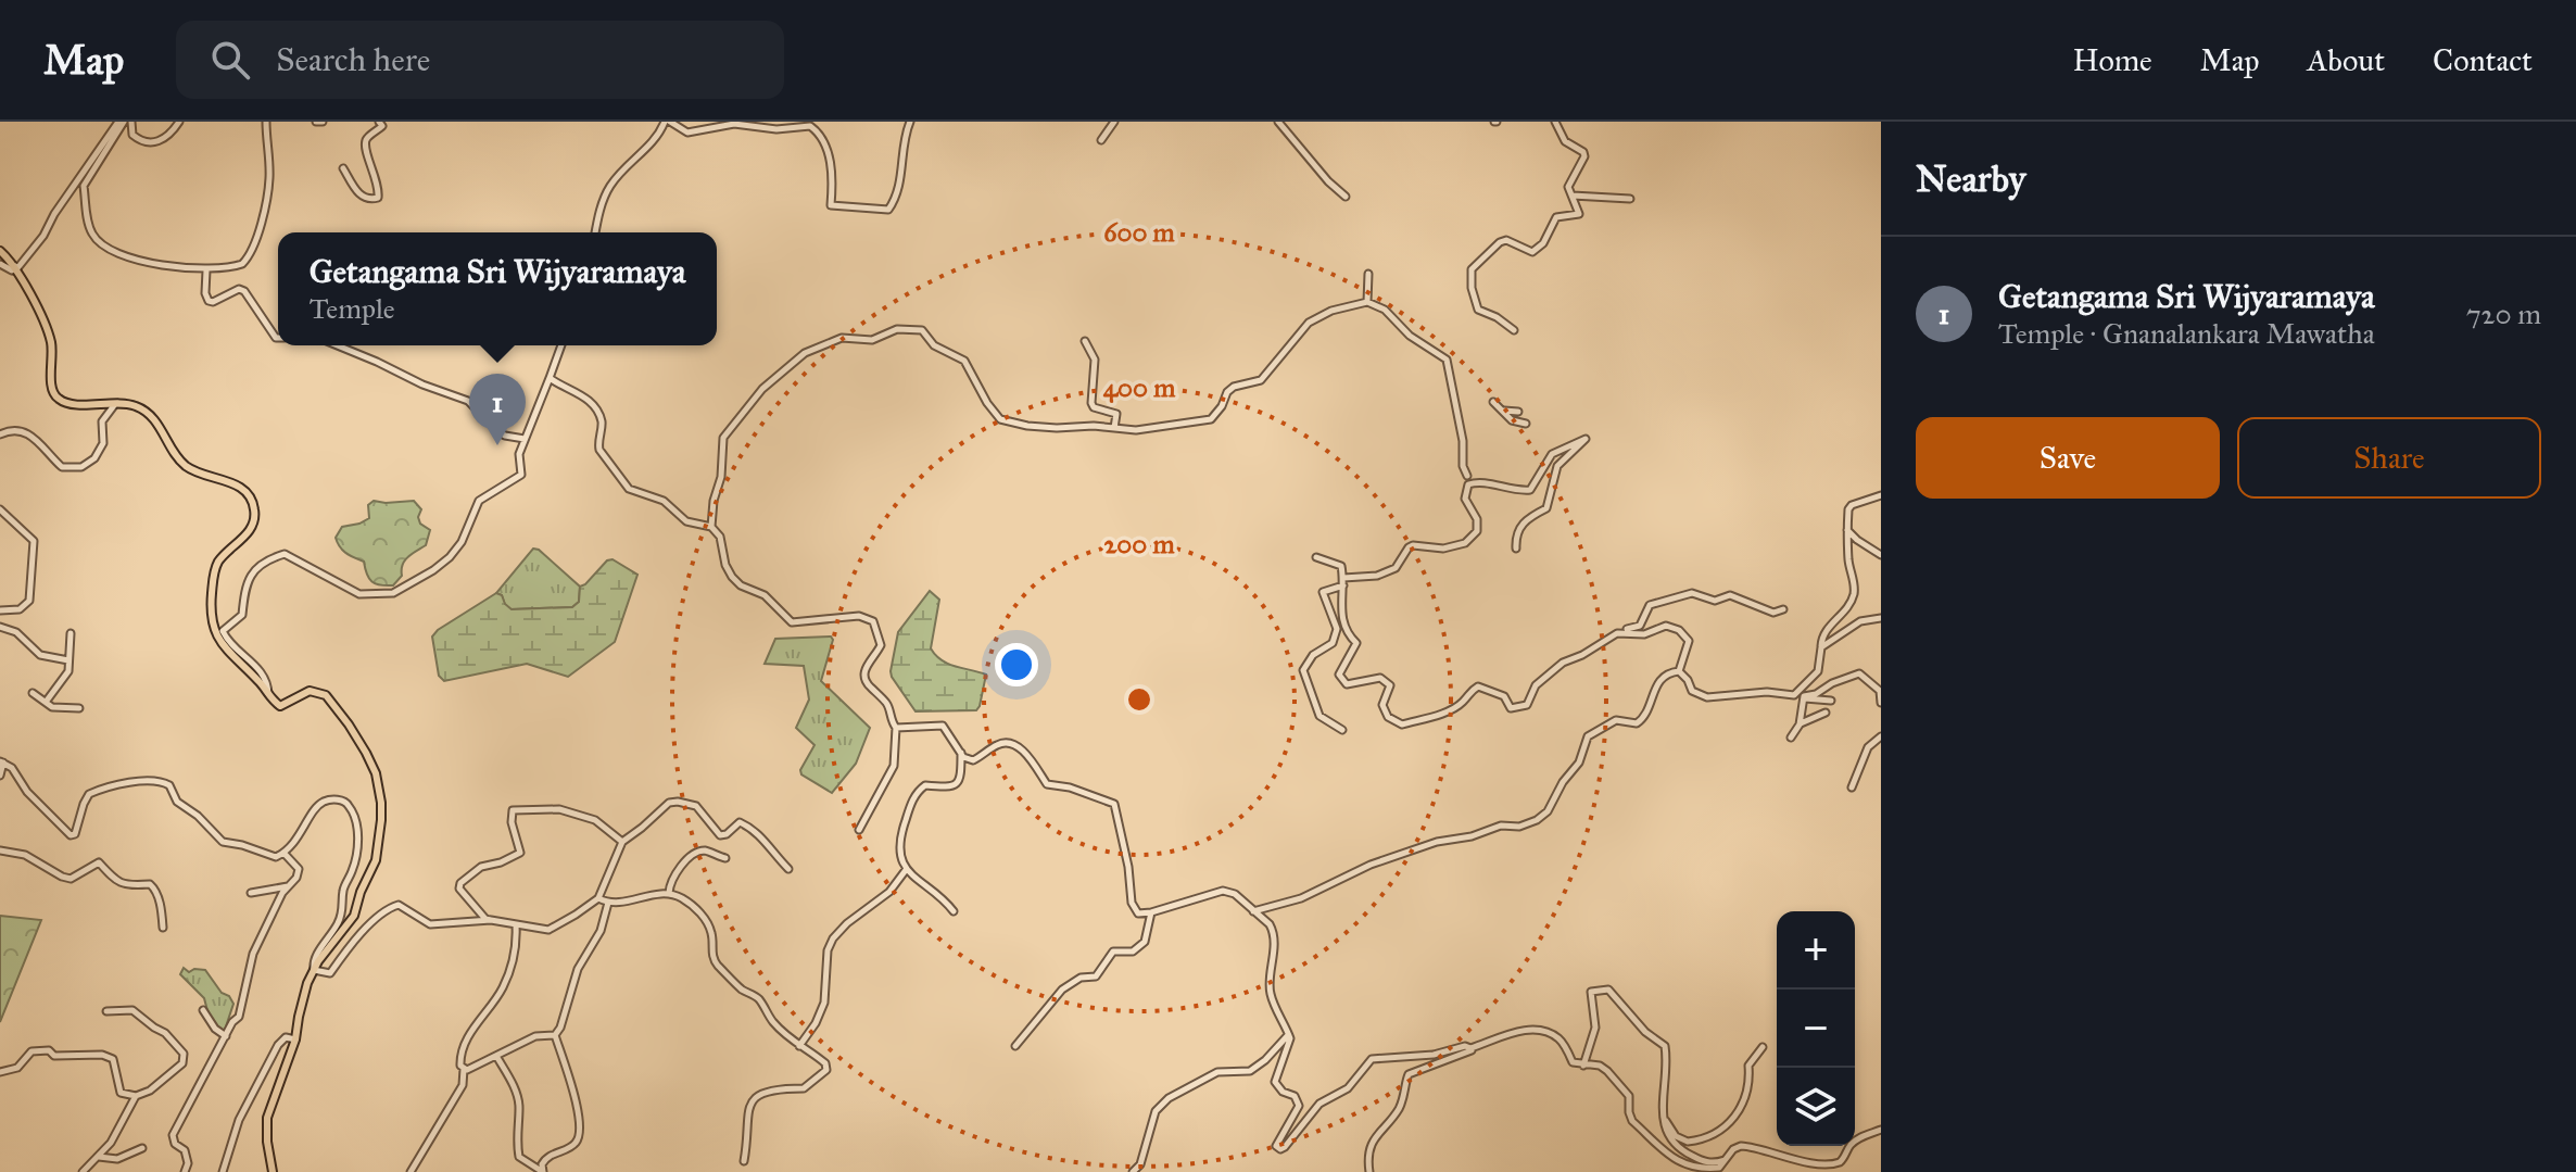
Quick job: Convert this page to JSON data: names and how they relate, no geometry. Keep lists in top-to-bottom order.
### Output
{
  "page": {
    "header": "Map",
    "search": "Search here",
    "nav": [
      "Home",
      "Map",
      "About",
      "Contact"
    ],
    "heading": "Nearby",
    "popup": ["Getangama Sri Wijyaramaya", "Temple"],
    "list": [
      {
        "mark": "1",
        "name": "Getangama Sri Wijyaramaya",
        "note": "Temple · Gnanalankara Mawatha",
        "value": "720 m"
      }
    ],
    "pins": "1",
    "buttons": ["Save", "Share"],
    "map_buttons": ["+", "−"]
  },
  "rings": ["600 m", "400 m", "200 m"]
}
